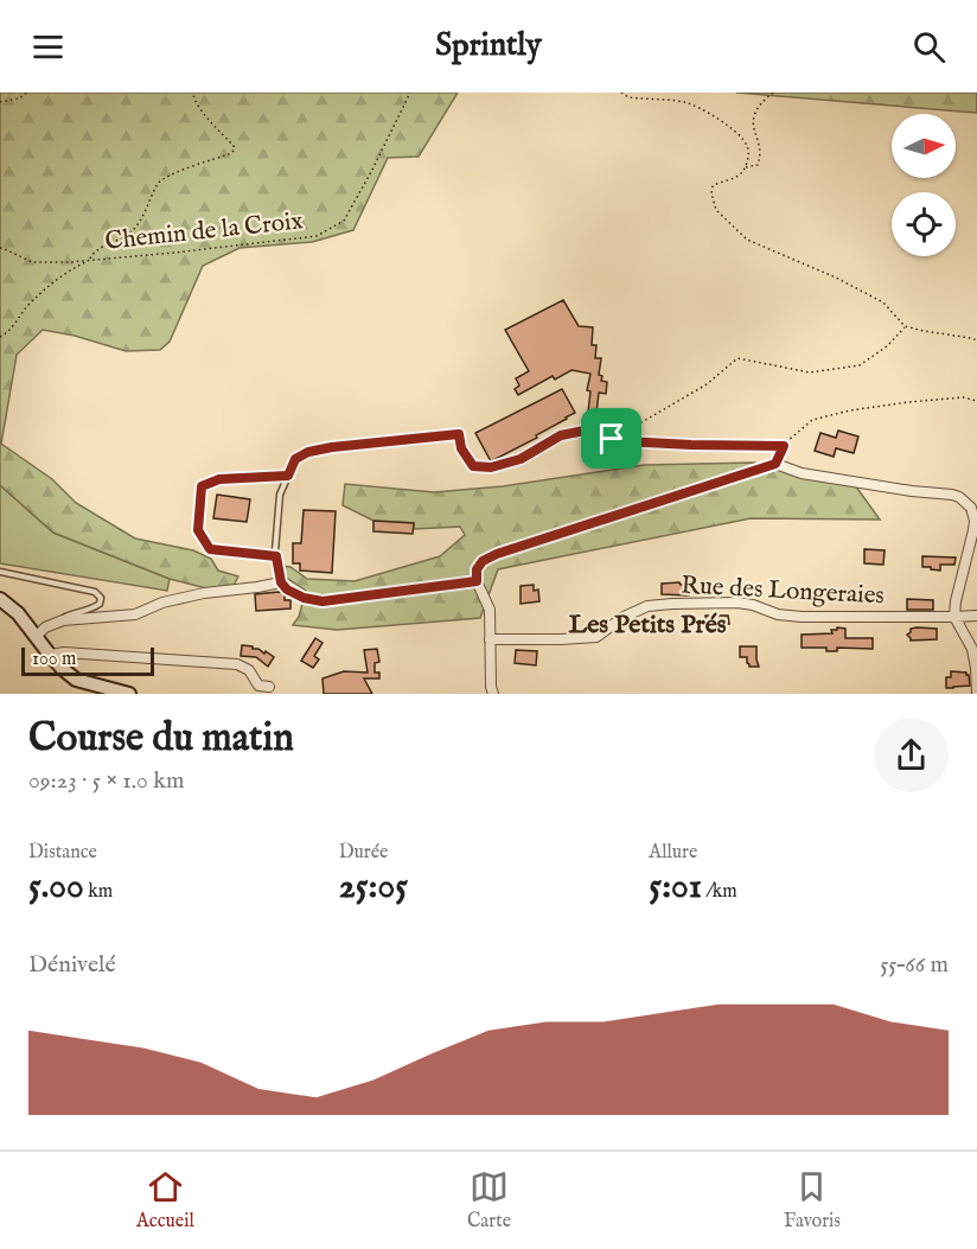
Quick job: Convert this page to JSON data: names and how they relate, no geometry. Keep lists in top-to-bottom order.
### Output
{
  "streets": {
    "street": ["Rue des Longeraies"],
    "path": ["Chemin de la Croix"]
  },
  "districts": ["Les Petits Prés"],
  "scale_bar": "100 m",
  "north": "right",
  "page": {
    "header": "Sprintly",
    "scale": "100 m",
    "heading": ["Course du matin", "09:23 · 5 × 1.0 km"],
    "stats": [
      ["Distance", "5.00 km"],
      ["Durée", "25:05"],
      ["Allure", "5:01 /km"]
    ],
    "chart": ["Dénivelé", "55–66 m"],
    "tabs": ["Accueil", "Carte", "Favoris"]
  }
}
